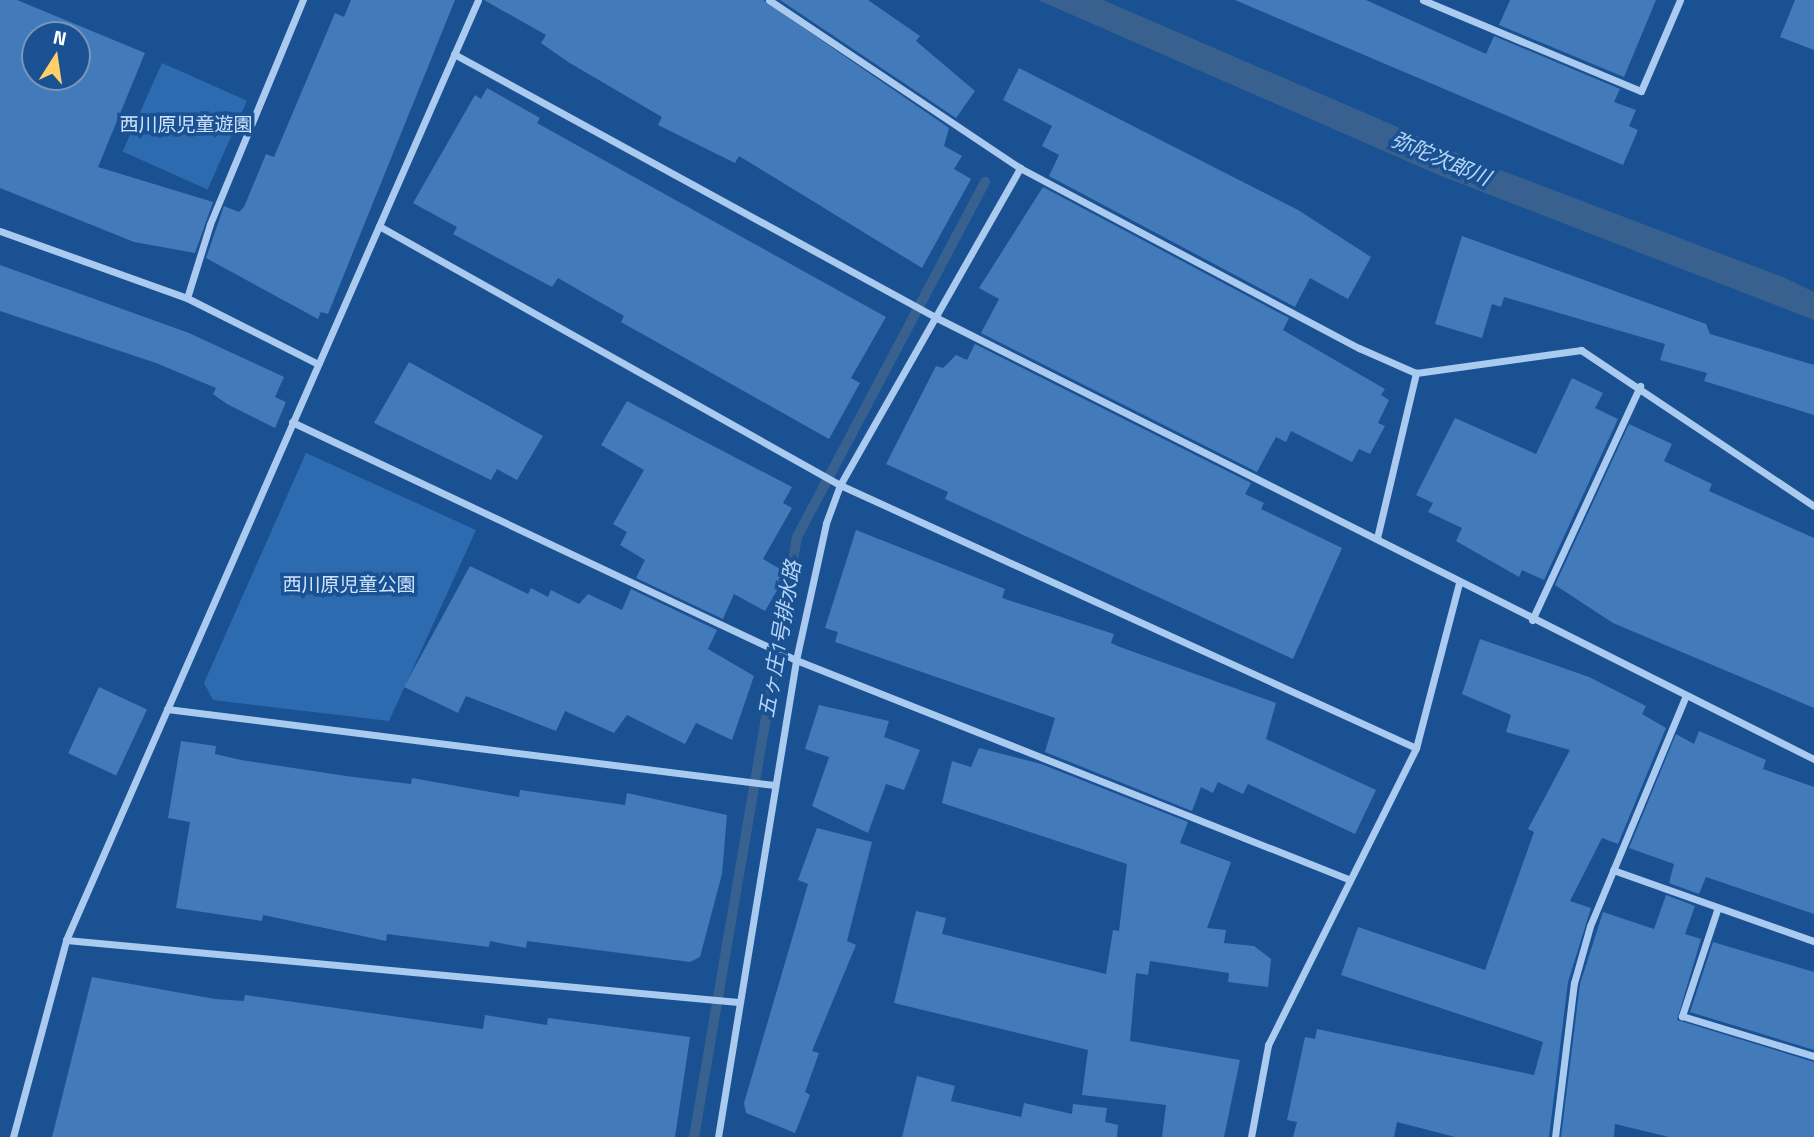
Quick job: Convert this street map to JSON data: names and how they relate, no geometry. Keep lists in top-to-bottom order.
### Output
{
  "water": ["弥陀次郎川", "五ヶ庄1号排水路"],
  "parks": ["西川原児童遊園", "西川原児童公園"],
  "north": "top"
}
